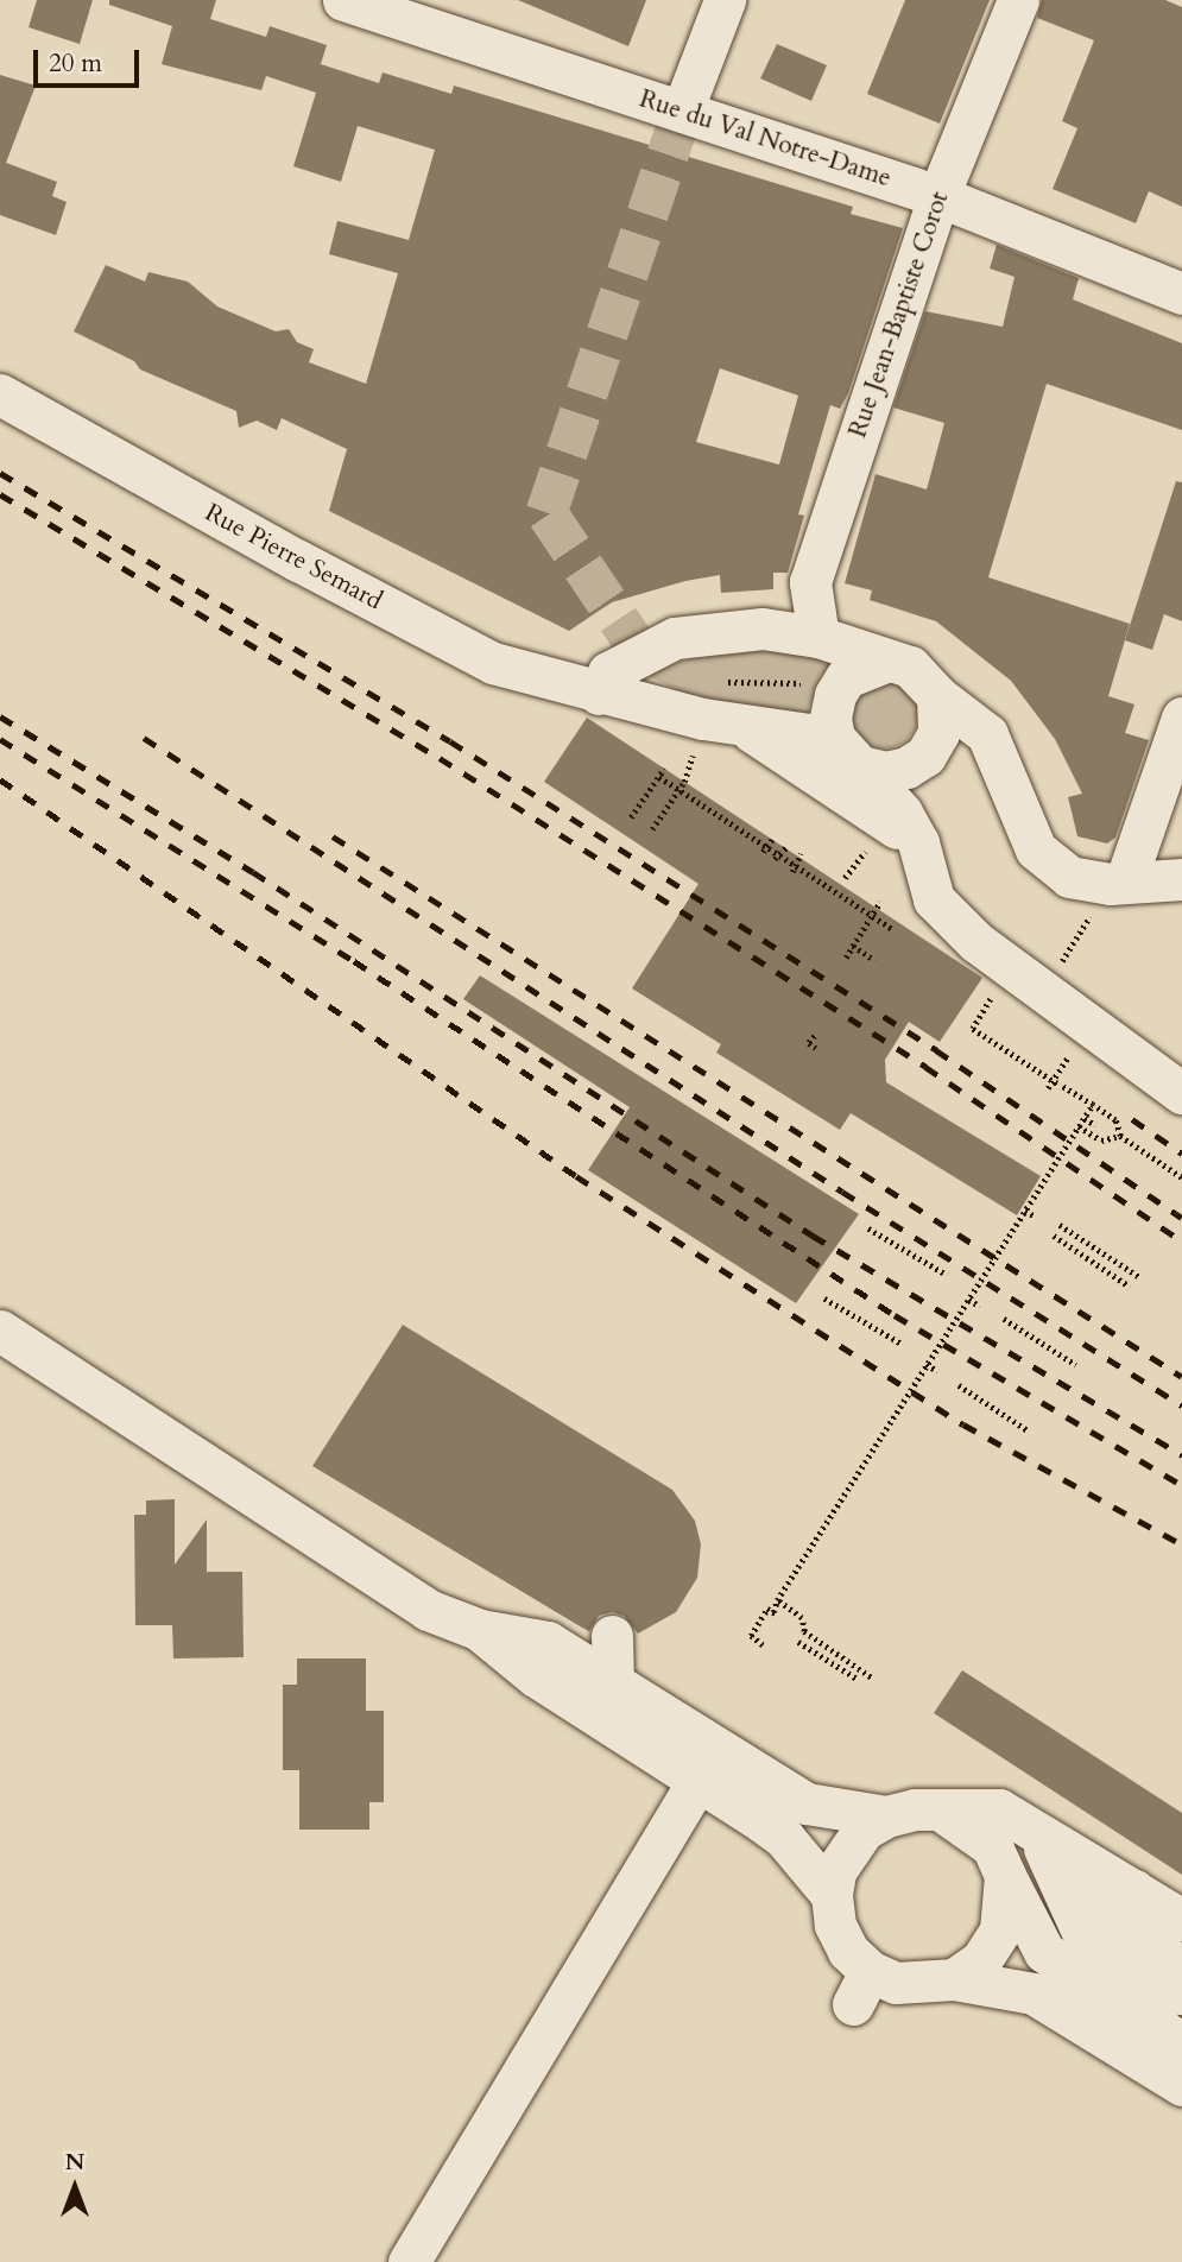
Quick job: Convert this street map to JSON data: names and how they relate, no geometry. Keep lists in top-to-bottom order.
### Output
{
  "streets": {
    "street": ["Rue du Val Notre-Dame", "Rue Jean-Baptiste Corot", "Rue Pierre Semard"]
  },
  "crossings": [
    ["Rue du Val Notre-Dame", "Rue Jean-Baptiste Corot"]
  ],
  "scale_bar": "20 m",
  "north": "top"
}
